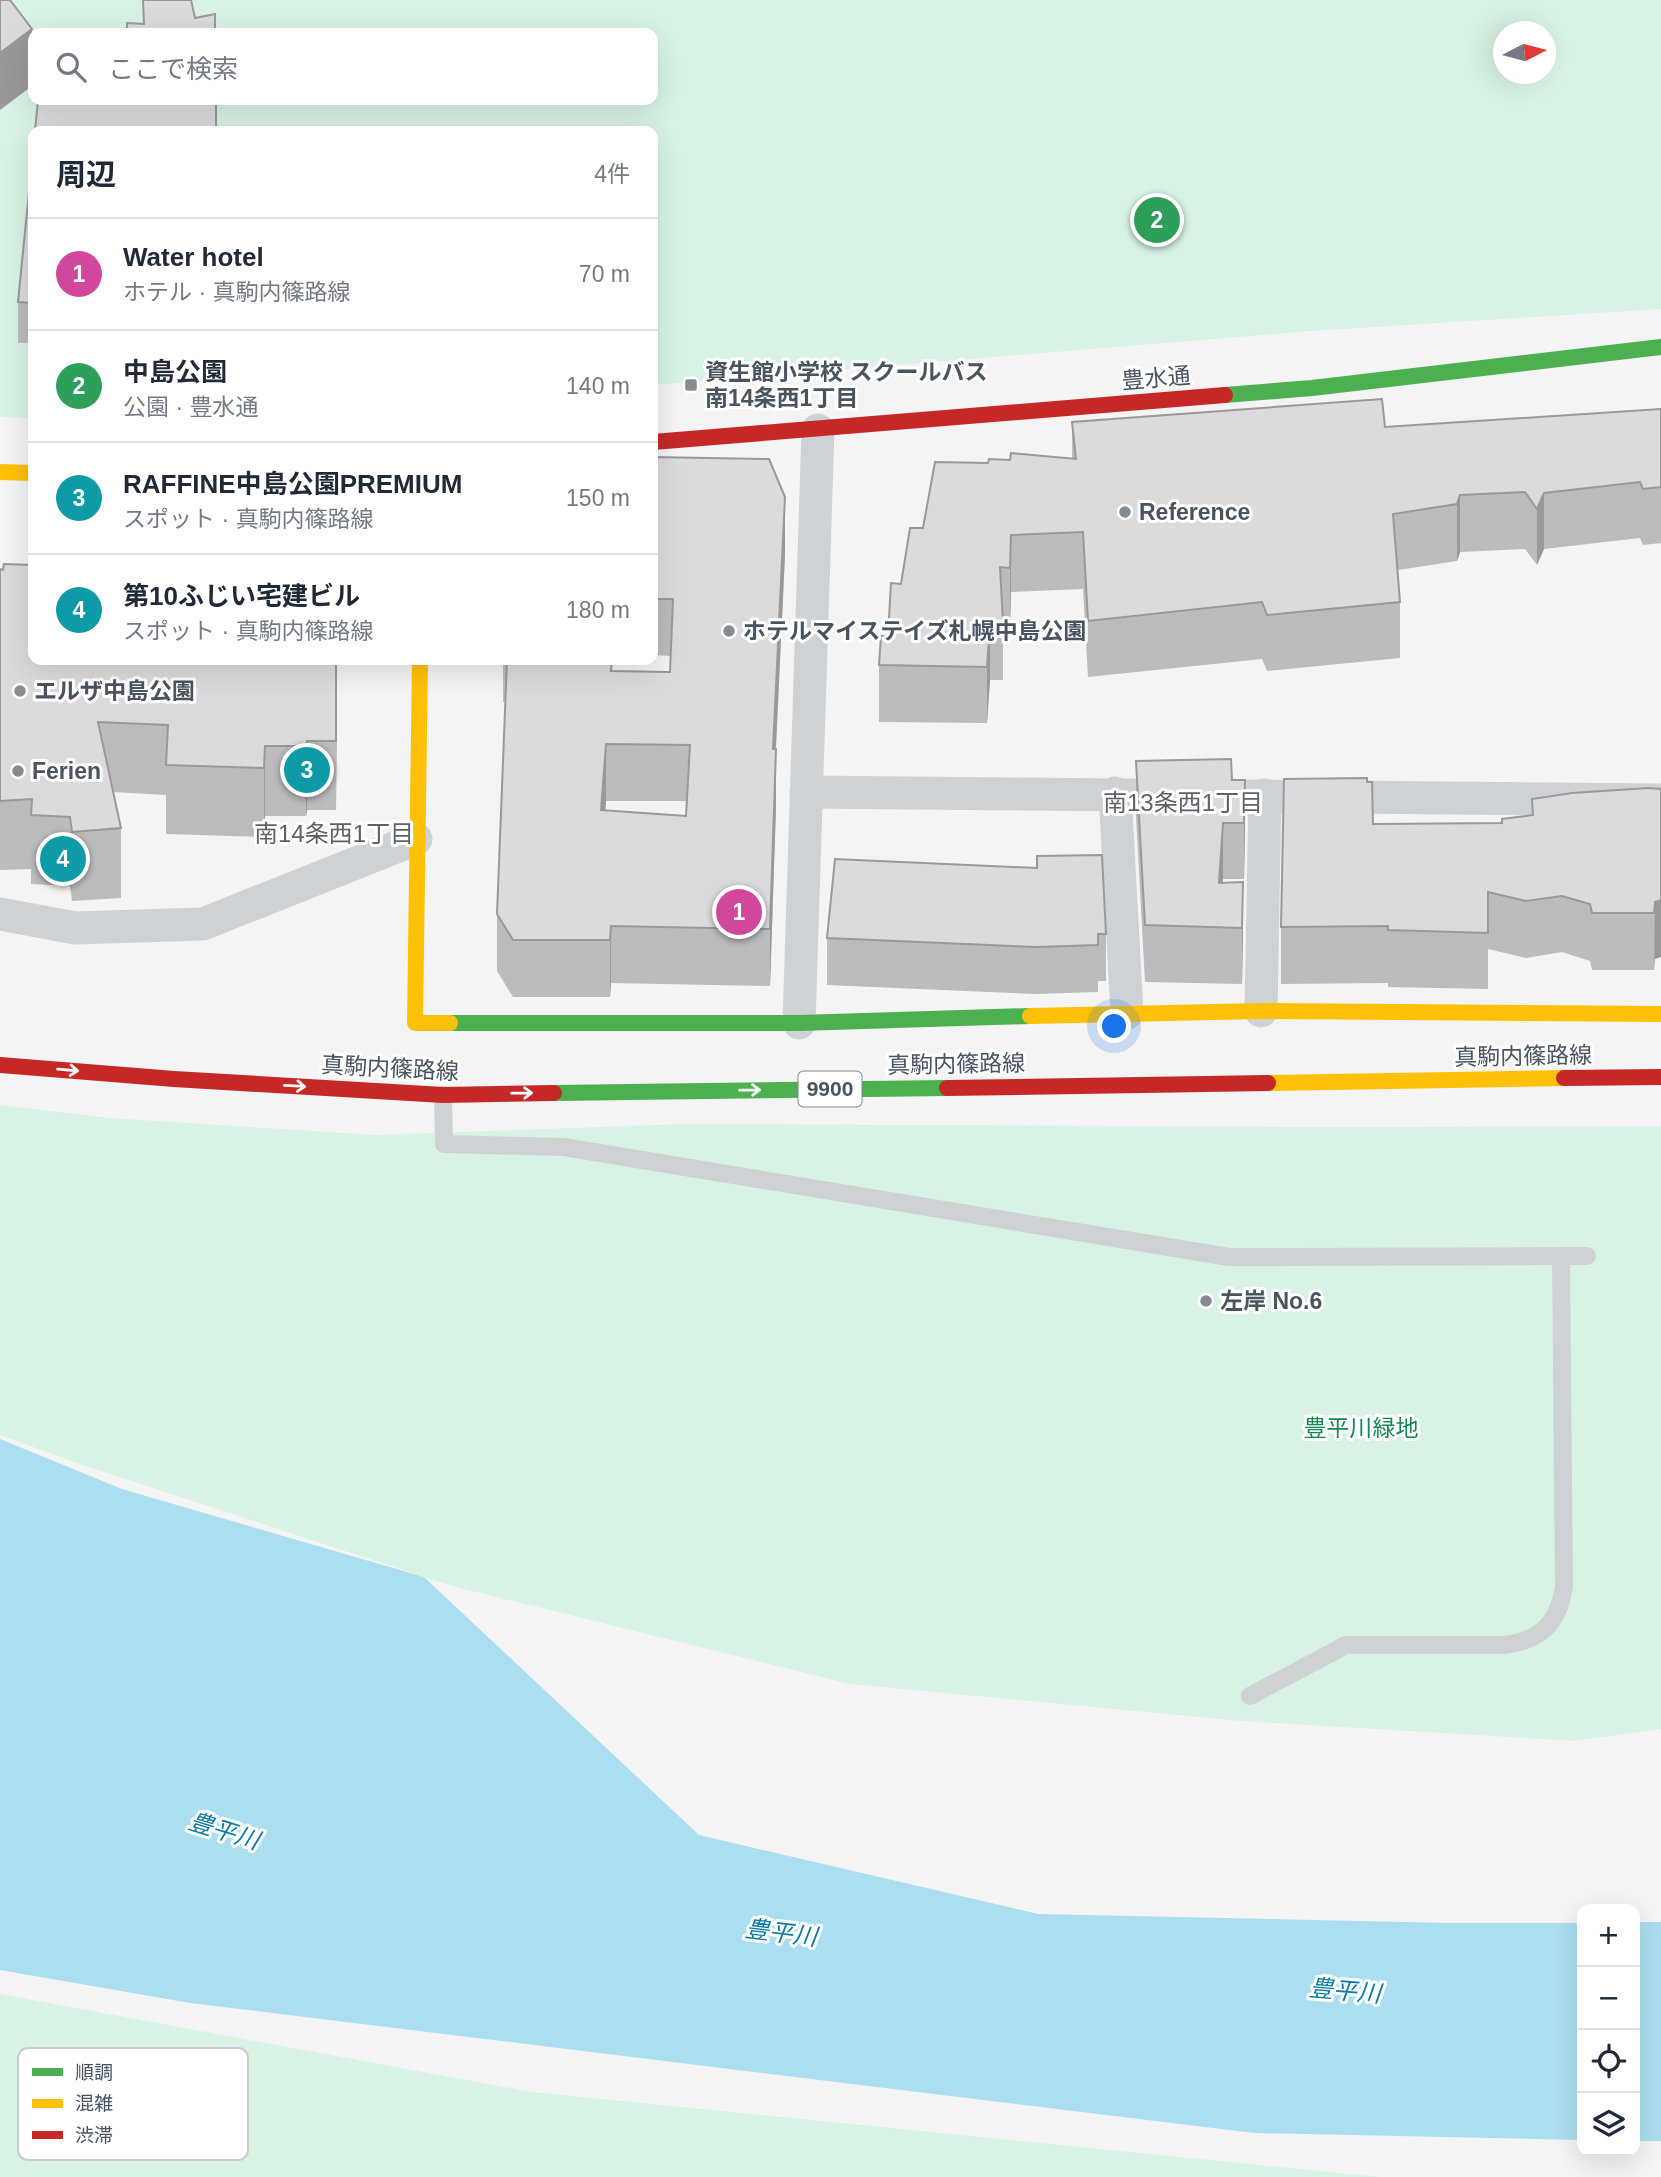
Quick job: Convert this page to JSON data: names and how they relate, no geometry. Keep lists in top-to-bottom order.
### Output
{
  "streets": {
    "street": ["豊水通", "真駒内篠路線", "9900"]
  },
  "districts": ["南13条西1丁目", "南14条西1丁目"],
  "water": ["豊平川"],
  "parks": ["豊平川緑地"],
  "places": {
    "transit": ["資生館小学校 スクールバス 南14条西1丁目"],
    "other": [
      "Reference",
      "ホテルマイステイズ札幌中島公園",
      "エルザ中島公園",
      "Ferien",
      "左岸 No.6"
    ]
  },
  "legend": ["順調", "混雑", "渋滞"],
  "north": "right",
  "page": {
    "search": "ここで検索",
    "heading": ["周辺", "4件"],
    "pins": [
      "2",
      "3",
      "4",
      "1"
    ],
    "list": [
      {
        "mark": "1",
        "name": "Water hotel",
        "note": "ホテル · 真駒内篠路線",
        "value": "70 m"
      },
      {
        "mark": "2",
        "name": "中島公園",
        "note": "公園 · 豊水通",
        "value": "140 m"
      },
      {
        "mark": "3",
        "name": "RAFFINE中島公園PREMIUM",
        "note": "スポット · 真駒内篠路線",
        "value": "150 m"
      },
      {
        "mark": "4",
        "name": "第10ふじい宅建ビル",
        "note": "スポット · 真駒内篠路線",
        "value": "180 m"
      }
    ],
    "map_buttons": ["+", "−"]
  }
}
